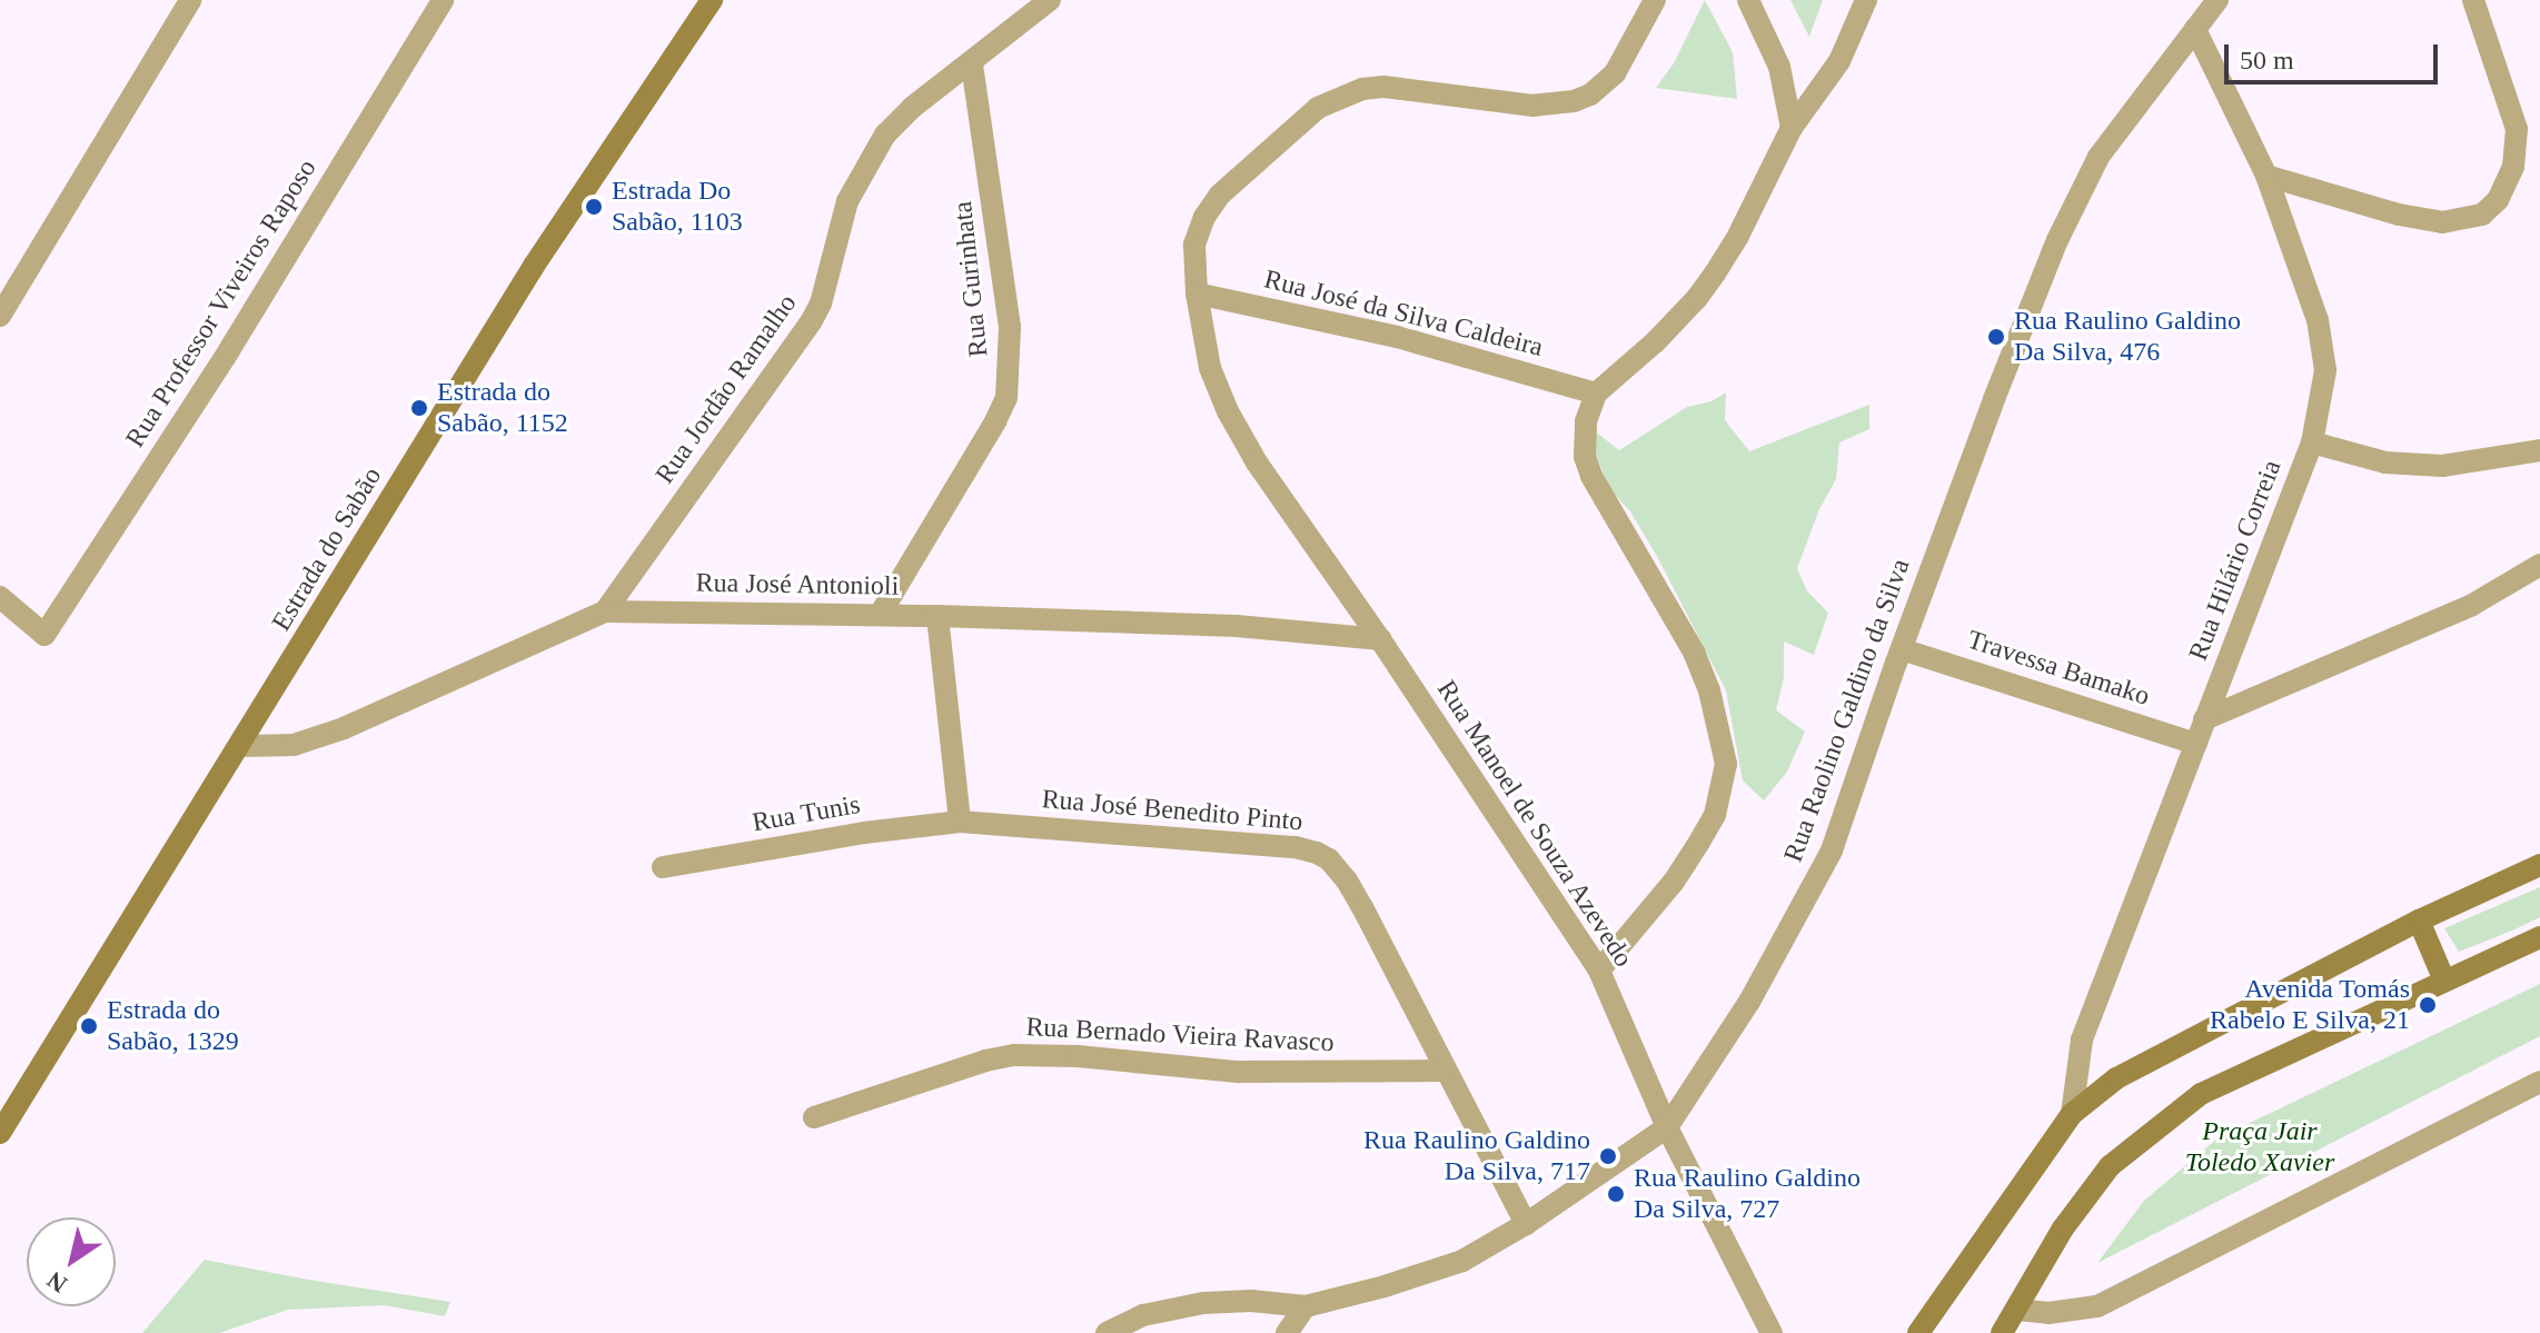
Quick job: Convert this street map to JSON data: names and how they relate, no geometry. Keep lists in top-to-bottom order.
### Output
{
  "streets": {
    "street": [
      "Rua Gurinhata",
      "Rua Professor Viveiros Raposo",
      "Rua José da Silva Caldeira",
      "Rua Jordão Ramalho",
      "Estrada do Sabão",
      "Rua Hilário Correia",
      "Rua José Antonioli",
      "Travessa Bamako",
      "Rua Raolino Galdino da Silva",
      "Rua José Benedito Pinto",
      "Rua Tunis",
      "Rua Manoel de Souza Azevedo",
      "Rua Bernado Vieira Ravasco"
    ]
  },
  "crossings": [
    ["Rua Gurinhata", "Rua Jordão Ramalho"],
    ["Rua Gurinhata", "Rua José Antonioli"],
    ["Rua José da Silva Caldeira", "Rua Manoel de Souza Azevedo"],
    ["Rua Jordão Ramalho", "Rua José Antonioli"],
    ["Estrada do Sabão", "Rua José Antonioli"],
    ["Rua Hilário Correia", "Travessa Bamako"],
    ["Rua Hilário Correia", "Rua Raolino Galdino da Silva"],
    ["Rua José Antonioli", "Rua Manoel de Souza Azevedo"],
    ["Travessa Bamako", "Rua Raolino Galdino da Silva"],
    ["Rua Raolino Galdino da Silva", "Rua José Benedito Pinto"],
    ["Rua Raolino Galdino da Silva", "Rua Manoel de Souza Azevedo"],
    ["Rua José Benedito Pinto", "Rua Tunis"],
    ["Rua José Benedito Pinto", "Rua Bernado Vieira Ravasco"]
  ],
  "parks": ["Praça Jair Toledo Xavier"],
  "places": [
    "Estrada Do Sabão, 1103",
    "Rua Raulino Galdino Da Silva, 476",
    "Estrada do Sabão, 1152",
    "Avenida Tomás Rabelo E Silva, 21",
    "Estrada do Sabão, 1329",
    "Rua Raulino Galdino Da Silva, 717",
    "Rua Raulino Galdino Da Silva, 727"
  ],
  "scale_bar": "50 m",
  "north": "bottom left"
}
